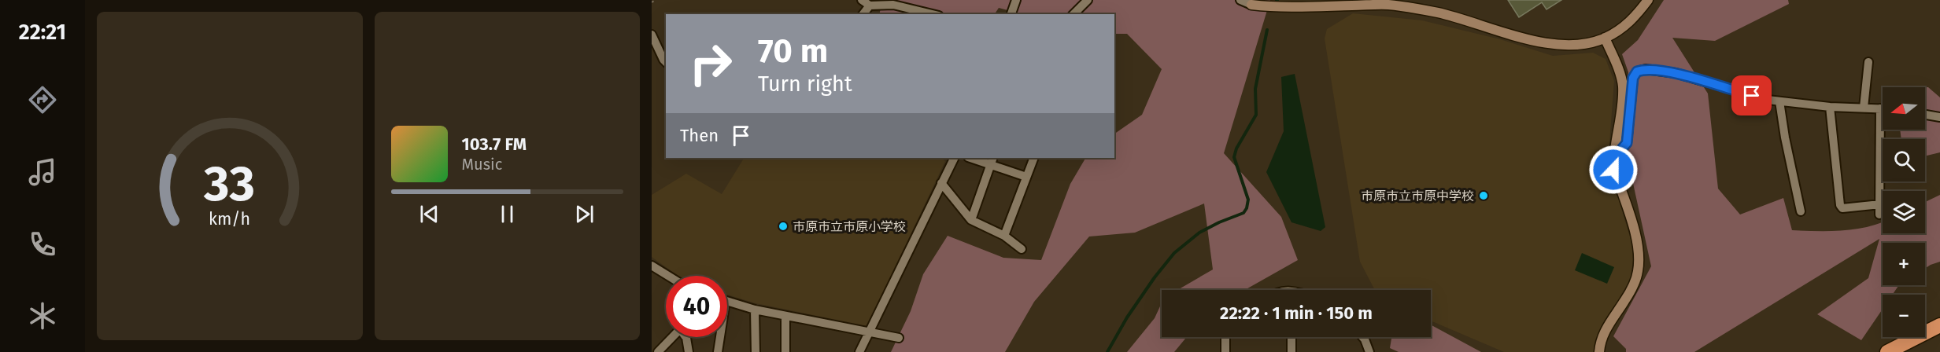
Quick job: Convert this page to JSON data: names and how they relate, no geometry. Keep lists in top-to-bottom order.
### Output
{
  "places": ["市原市立市原中学校", "市原市立市原小学校"],
  "north": "left",
  "page": {
    "tabs": "22:21",
    "turn": ["70 m", "Turn right"],
    "map_buttons": ["+", "−"],
    "then": "Then",
    "song": ["103.7 FM", "Music"],
    "limit": "40",
    "trip": "22:22 · 1 min · 150 m",
    "gauge": ["33", "km/h"]
  }
}
